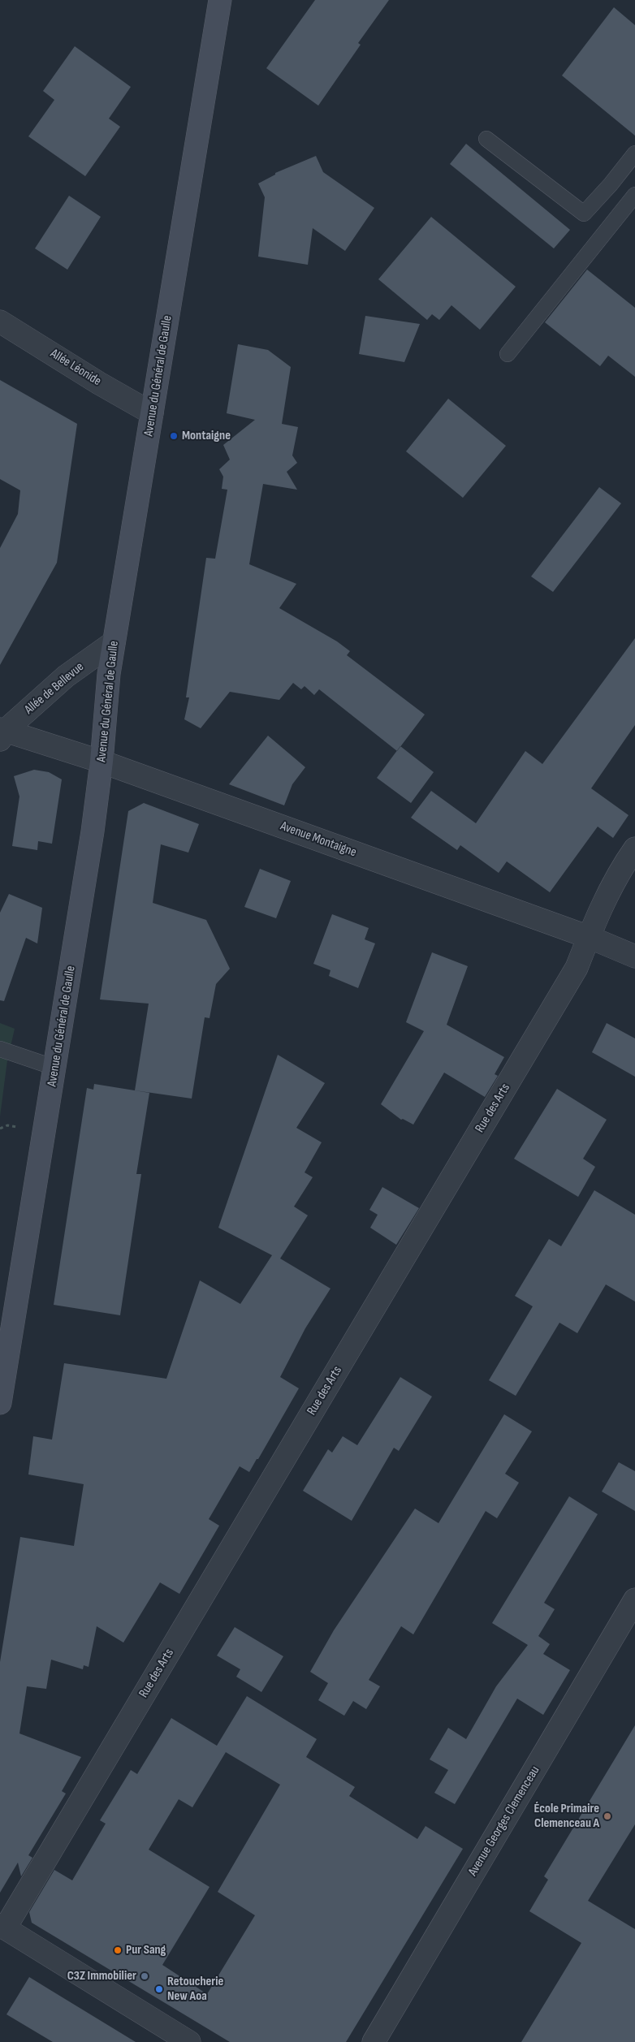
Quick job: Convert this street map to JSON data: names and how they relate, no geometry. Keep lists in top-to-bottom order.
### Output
{
  "streets": {
    "street": [
      "Allée Léonide",
      "Avenue du Général de Gaulle",
      "Allée de Bellevue",
      "Avenue Montaigne",
      "Rue des Arts",
      "Avenue Georges Clemenceau"
    ]
  },
  "crossings": [
    ["Allée Léonide", "Avenue du Général de Gaulle"],
    ["Avenue du Général de Gaulle", "Allée de Bellevue"],
    ["Avenue du Général de Gaulle", "Avenue Montaigne"],
    ["Allée de Bellevue", "Avenue Montaigne"],
    ["Avenue Montaigne", "Rue des Arts"]
  ],
  "places": [
    "Montaigne",
    "École Primaire Clemenceau A",
    "Pur Sang",
    "C3Z Immobilier",
    "Retoucherie New Aoa"
  ]
}
